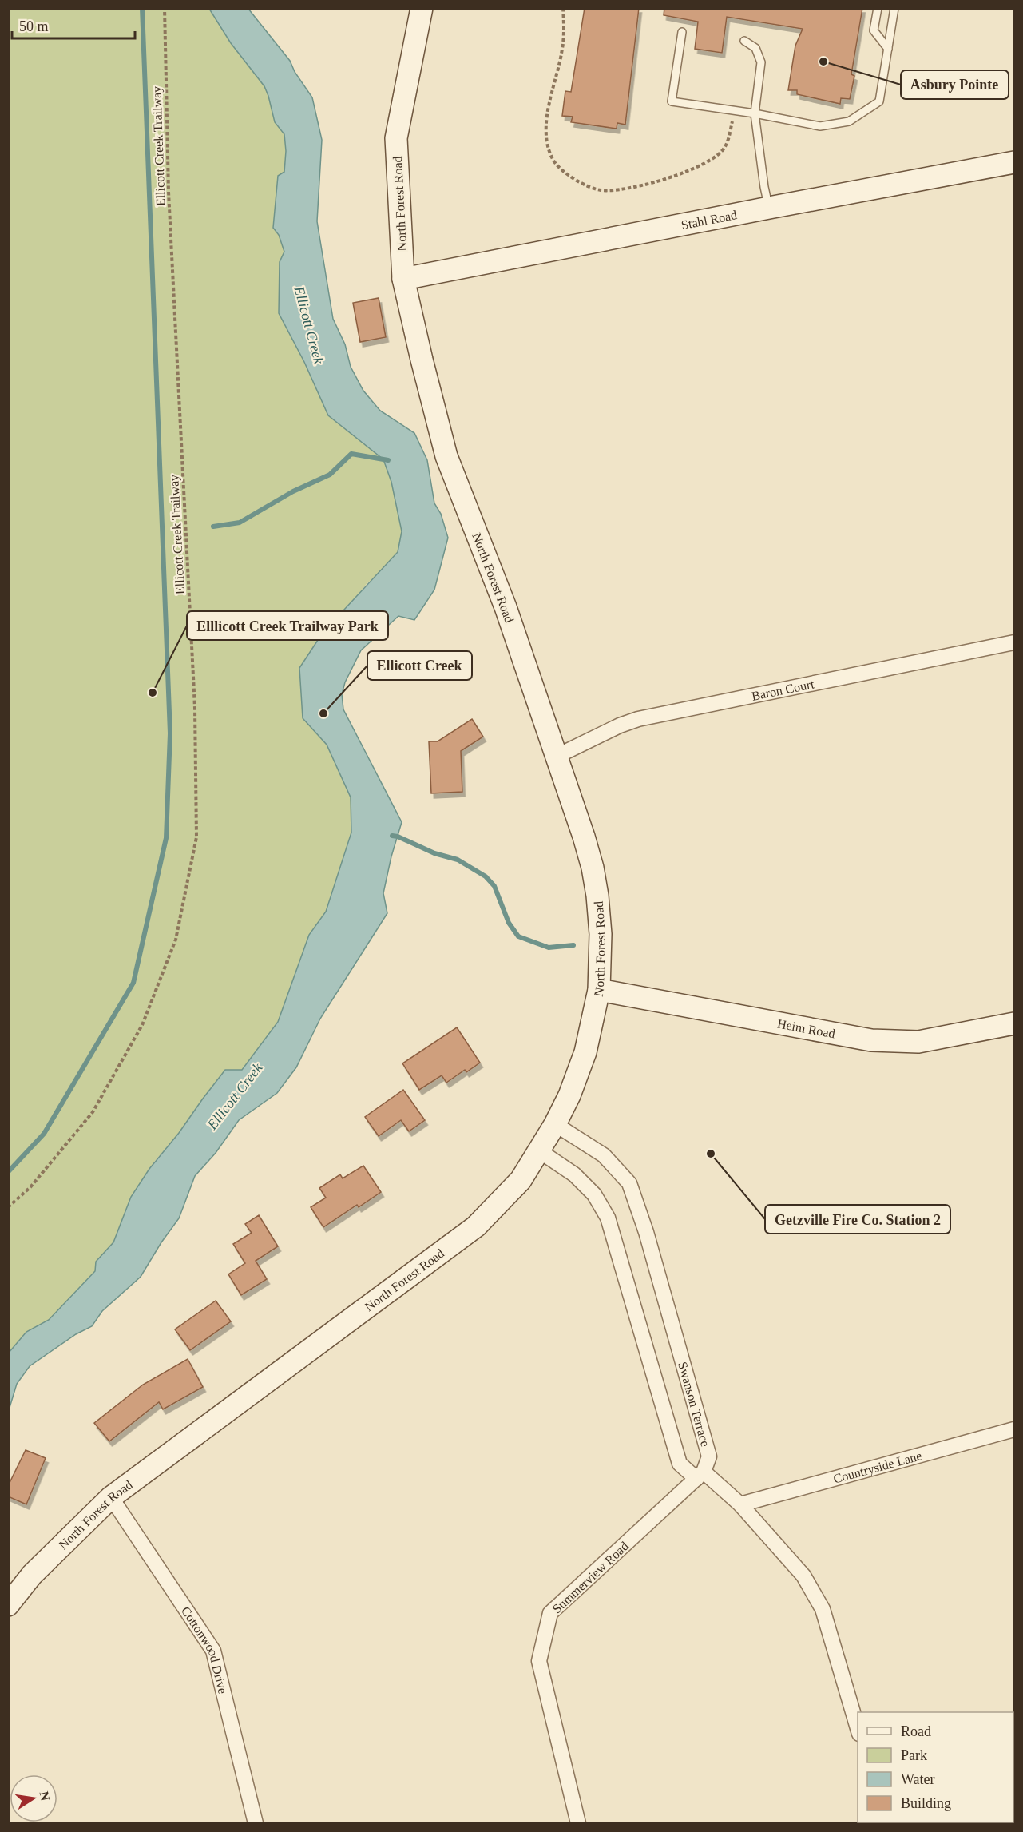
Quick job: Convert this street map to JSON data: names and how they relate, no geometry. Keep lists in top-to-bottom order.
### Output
{
  "streets": {
    "street": [
      "North Forest Road",
      "Stahl Road",
      "Baron Court",
      "Heim Road",
      "Swanson Terrace",
      "Countryside Lane",
      "Summerview Road",
      "Cottonwood Drive"
    ],
    "path": ["Ellicott Creek Trailway"]
  },
  "crossings": [
    ["North Forest Road", "Stahl Road"],
    ["North Forest Road", "Baron Court"],
    ["North Forest Road", "Heim Road"],
    ["North Forest Road", "Swanson Terrace"],
    ["North Forest Road", "Cottonwood Drive"],
    ["Swanson Terrace", "Summerview Road"]
  ],
  "water": ["Ellicott Creek"],
  "places": [
    "Asbury Pointe",
    "Elllicott Creek Trailway Park",
    "Ellicott Creek",
    "Getzville Fire Co. Station 2"
  ],
  "legend": [
    "Road",
    "Park",
    "Water",
    "Building"
  ],
  "scale_bar": "50 m",
  "north": "right"
}
